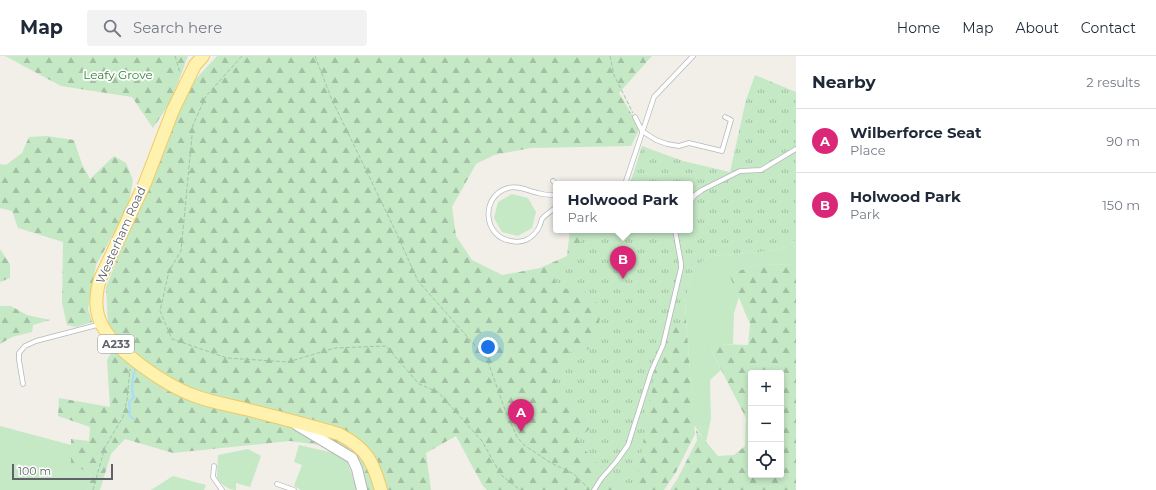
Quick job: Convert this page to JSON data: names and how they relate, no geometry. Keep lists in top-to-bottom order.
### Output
{
  "streets": {
    "main road": ["Westerham Road", "A233"]
  },
  "parks": ["Leafy Grove"],
  "scale_bar": "100 m",
  "page": {
    "header": "Map",
    "search": "Search here",
    "nav": [
      "Home",
      "Map",
      "About",
      "Contact"
    ],
    "heading": ["Nearby", "2 results"],
    "list": [
      {
        "mark": "A",
        "name": "Wilberforce Seat",
        "note": "Place",
        "value": "90 m"
      },
      {
        "mark": "B",
        "name": "Holwood Park",
        "note": "Park",
        "value": "150 m"
      }
    ],
    "popup": ["Holwood Park", "Park"],
    "pins": ["B", "A"],
    "map_buttons": ["+", "−"],
    "scale": "100 m"
  }
}
